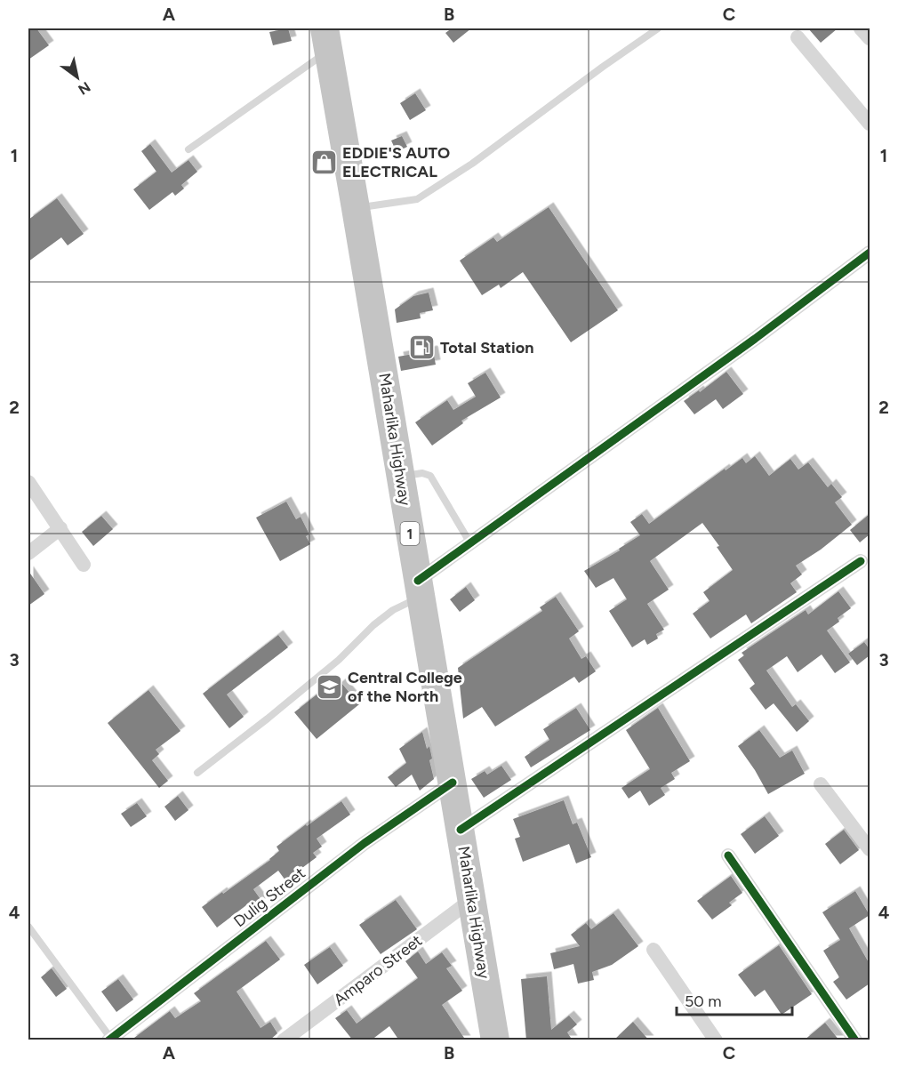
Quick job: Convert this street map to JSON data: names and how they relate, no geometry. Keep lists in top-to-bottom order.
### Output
{
  "streets": {
    "highway": ["Maharlika Highway", "1"],
    "street": ["Dulig Street", "Amparo Street"]
  },
  "crossings": [
    ["Maharlika Highway", "Dulig Street"],
    ["Maharlika Highway", "Amparo Street"]
  ],
  "places": {
    "shop": ["EDDIE'S AUTO ELECTRICAL"],
    "fuel station": ["Total Station"],
    "school or university": ["Central College of the North"]
  },
  "scale_bar": "50 m",
  "north": "bottom right",
  "grid": {
    "columns": ["A", "B", "C"],
    "rows": [
      "1",
      "2",
      "3",
      "4"
    ]
  }
}
